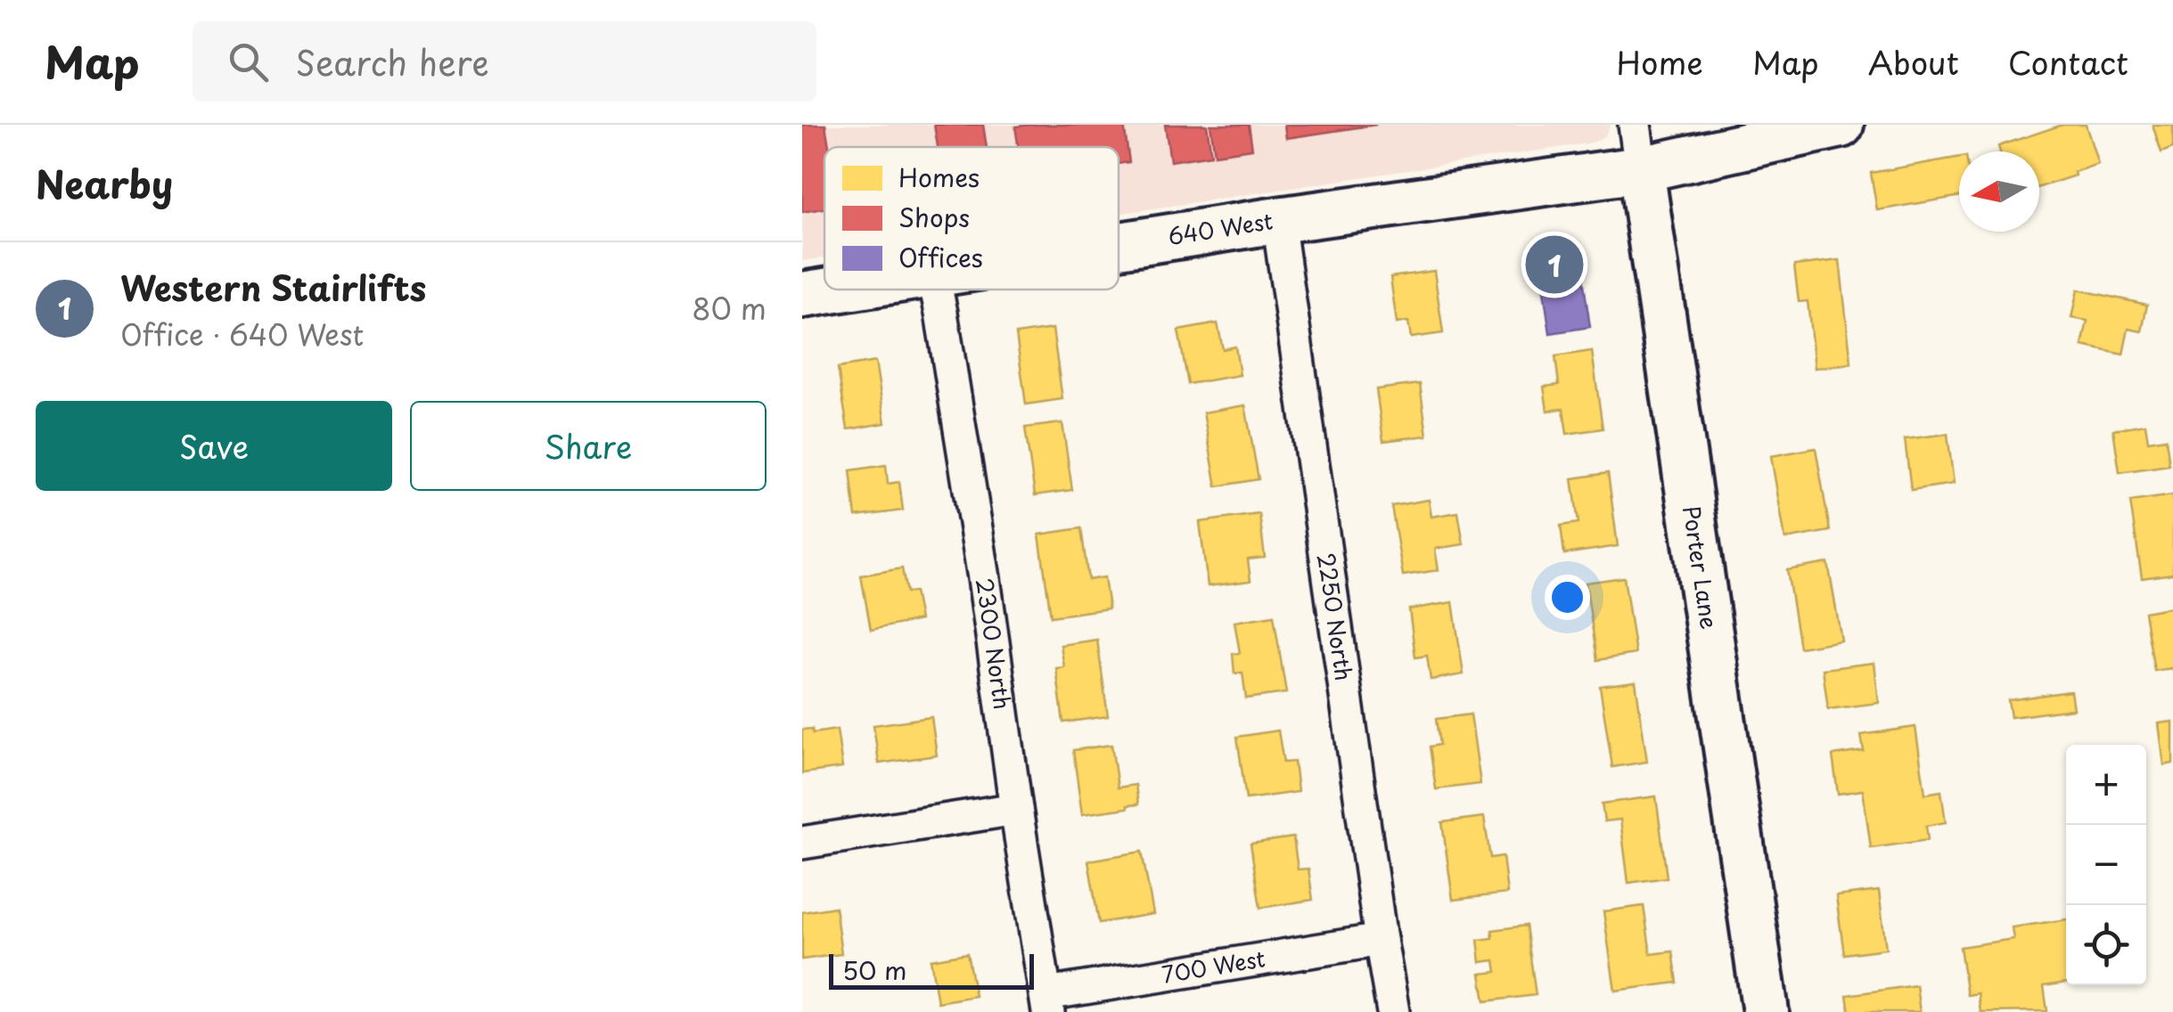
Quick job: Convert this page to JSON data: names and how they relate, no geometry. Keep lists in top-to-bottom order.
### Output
{
  "streets": {
    "street": [
      "640 West",
      "Porter Lane",
      "2250 North",
      "2300 North",
      "700 West"
    ]
  },
  "crossings": [
    ["640 West", "Porter Lane"],
    ["640 West", "2250 North"],
    ["2250 North", "700 West"],
    ["2300 North", "700 West"]
  ],
  "legend": ["Homes", "Shops", "Offices"],
  "scale_bar": "50 m",
  "north": "left",
  "page": {
    "header": "Map",
    "search": "Search here",
    "nav": [
      "Home",
      "Map",
      "About",
      "Contact"
    ],
    "heading": "Nearby",
    "pins": "1",
    "list": [
      {
        "mark": "1",
        "name": "Western Stairlifts",
        "note": "Office · 640 West",
        "value": "80 m"
      }
    ],
    "buttons": ["Save", "Share"],
    "map_buttons": ["+", "−"],
    "scale": "50 m"
  }
}
